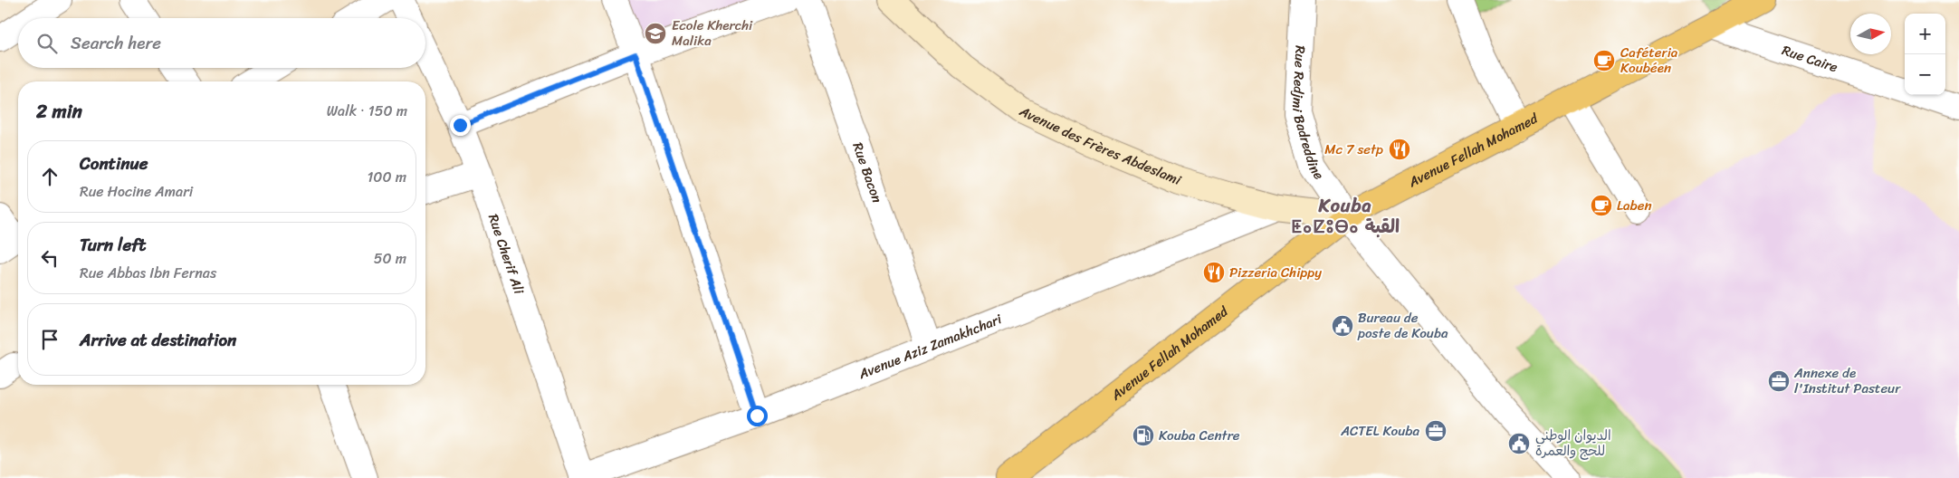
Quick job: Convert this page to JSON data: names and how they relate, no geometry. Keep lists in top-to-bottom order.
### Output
{
  "streets": {
    "main road": ["Avenue des Frères Abdeslami", "Avenue Fellah Mohamed"],
    "street": [
      "Rue Caire",
      "Rue Redjmi Badreddine",
      "Rue Bacon",
      "Rue Cherif Ali",
      "Avenue Aziz Zamakhchari"
    ]
  },
  "crossings": [
    ["Rue Caire", "Avenue Fellah Mohamed"],
    ["Rue Redjmi Badreddine", "Avenue des Frères Abdeslami"],
    ["Rue Redjmi Badreddine", "Avenue Fellah Mohamed"],
    ["Avenue des Frères Abdeslami", "Avenue Fellah Mohamed"],
    ["Avenue des Frères Abdeslami", "Avenue Aziz Zamakhchari"],
    ["Rue Bacon", "Avenue Aziz Zamakhchari"],
    ["Rue Cherif Ali", "Avenue Aziz Zamakhchari"]
  ],
  "districts": ["Kouba ⵟⴰⵇⵓⴱⴰ القبة"],
  "places": {
    "school or university": ["Ecole Kherchi Malika"],
    "cafe": ["Caféteria Koubéen", "Laben"],
    "restaurant": ["Mc 7 setp", "Pizzeria Chippy"],
    "public building": ["Bureau de poste de Kouba", "الديوان الوطني للحج والعمرة"],
    "office": ["Annexe de l'Institut Pasteur", "ACTEL Kouba"],
    "fuel station": ["Kouba Centre"]
  },
  "north": "right",
  "page": {
    "map_buttons": ["+", "−"],
    "search": "Search here",
    "heading": ["2 min", "Walk · 150 m"],
    "list": [
      ["Continue", "Rue Hocine Amari", "100 m"],
      ["Turn left", "Rue Abbas Ibn Fernas", "50 m"],
      "Arrive at destination"
    ]
  }
}
